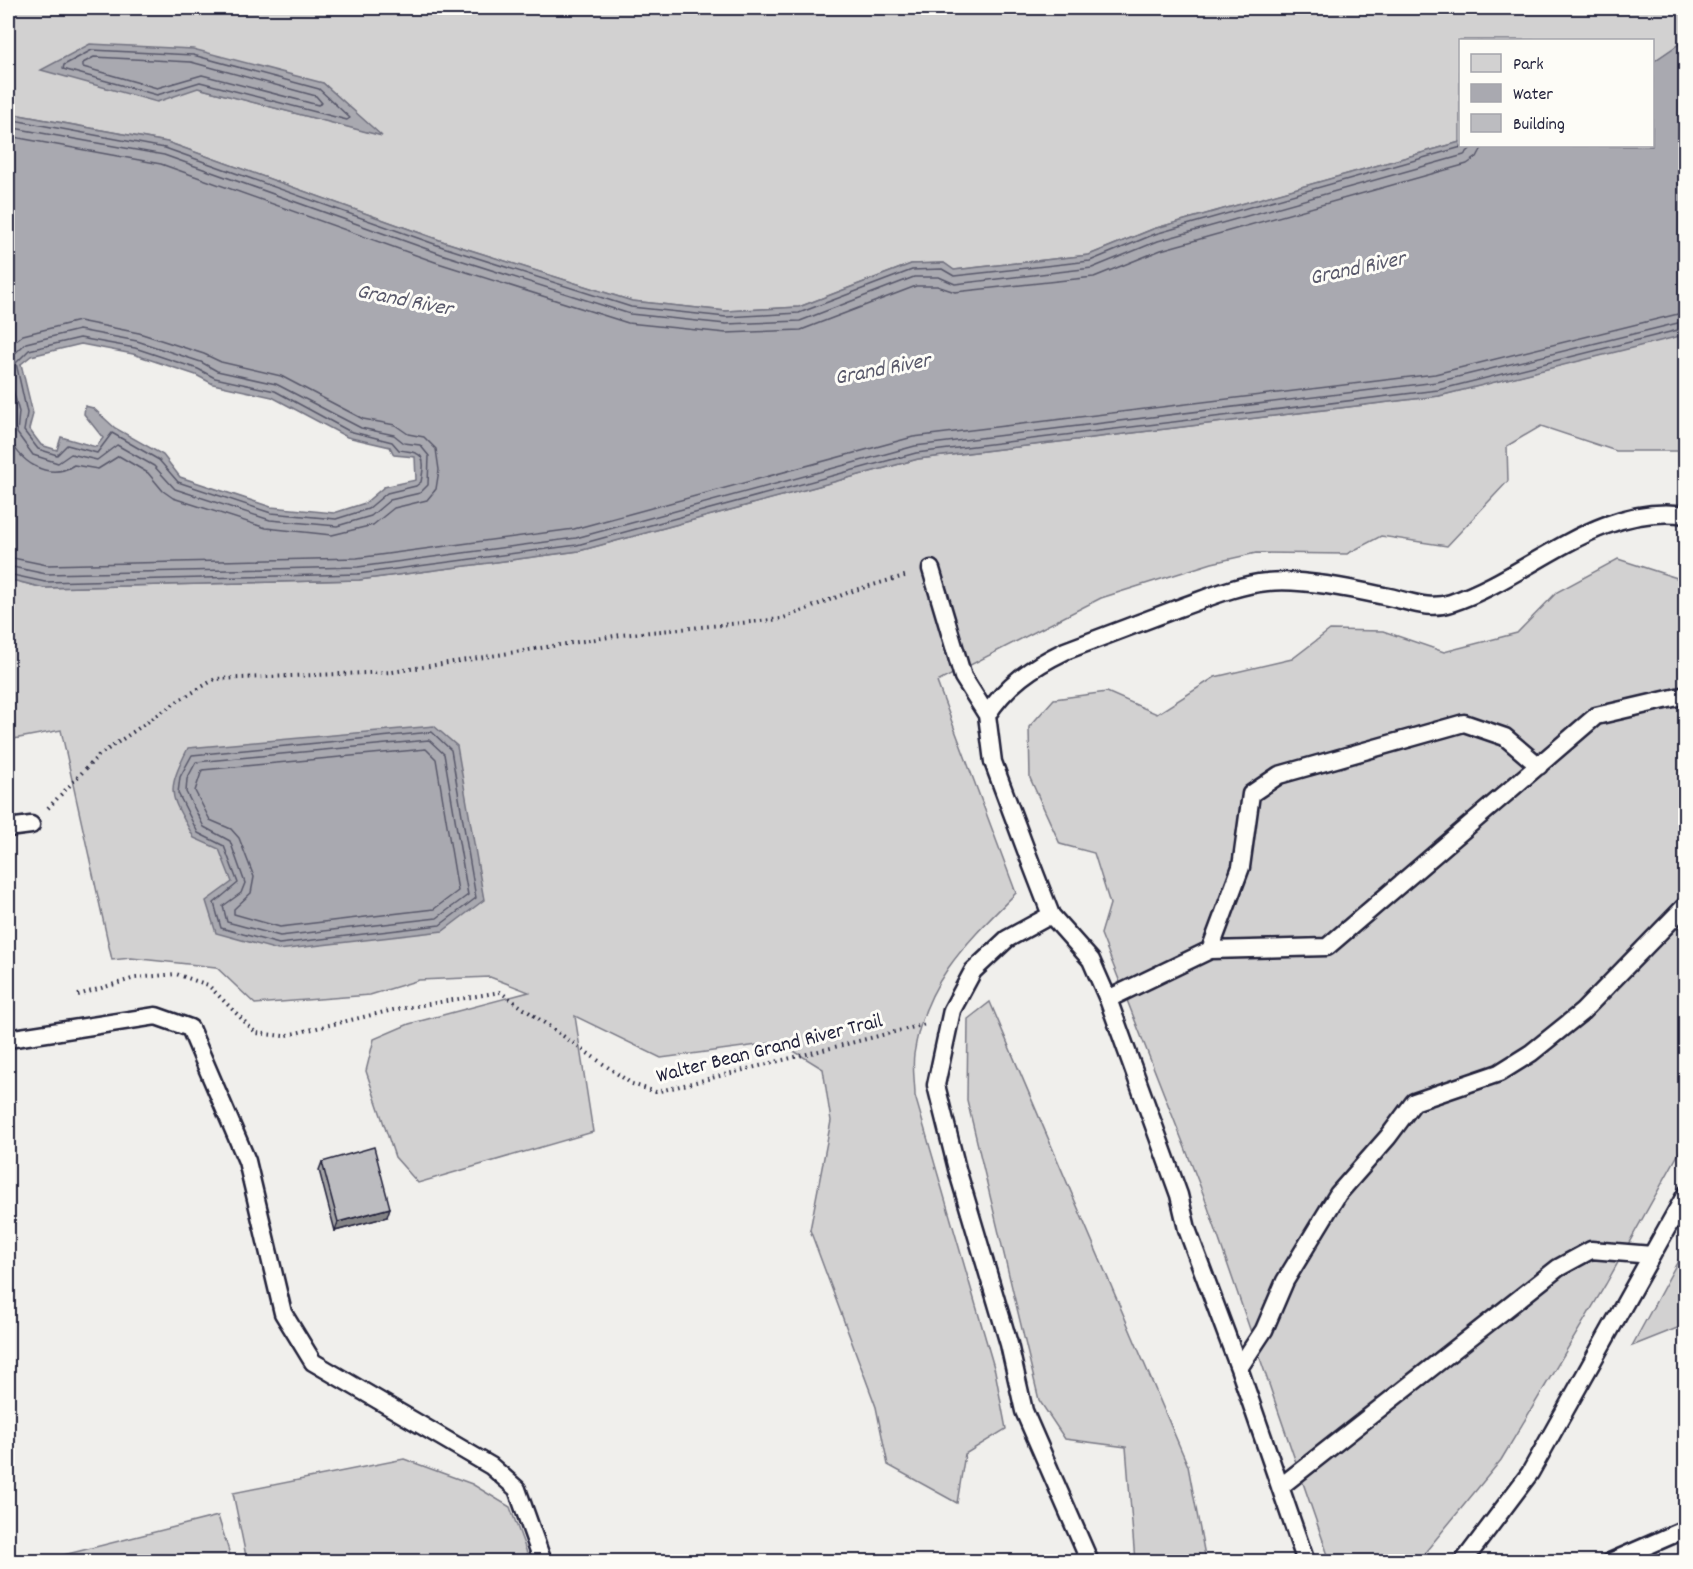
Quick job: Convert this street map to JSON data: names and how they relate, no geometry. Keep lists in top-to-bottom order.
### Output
{
  "streets": {
    "path": ["Walter Bean Grand River Trail"]
  },
  "water": ["Grand River"],
  "legend": ["Park", "Water", "Building"]
}
